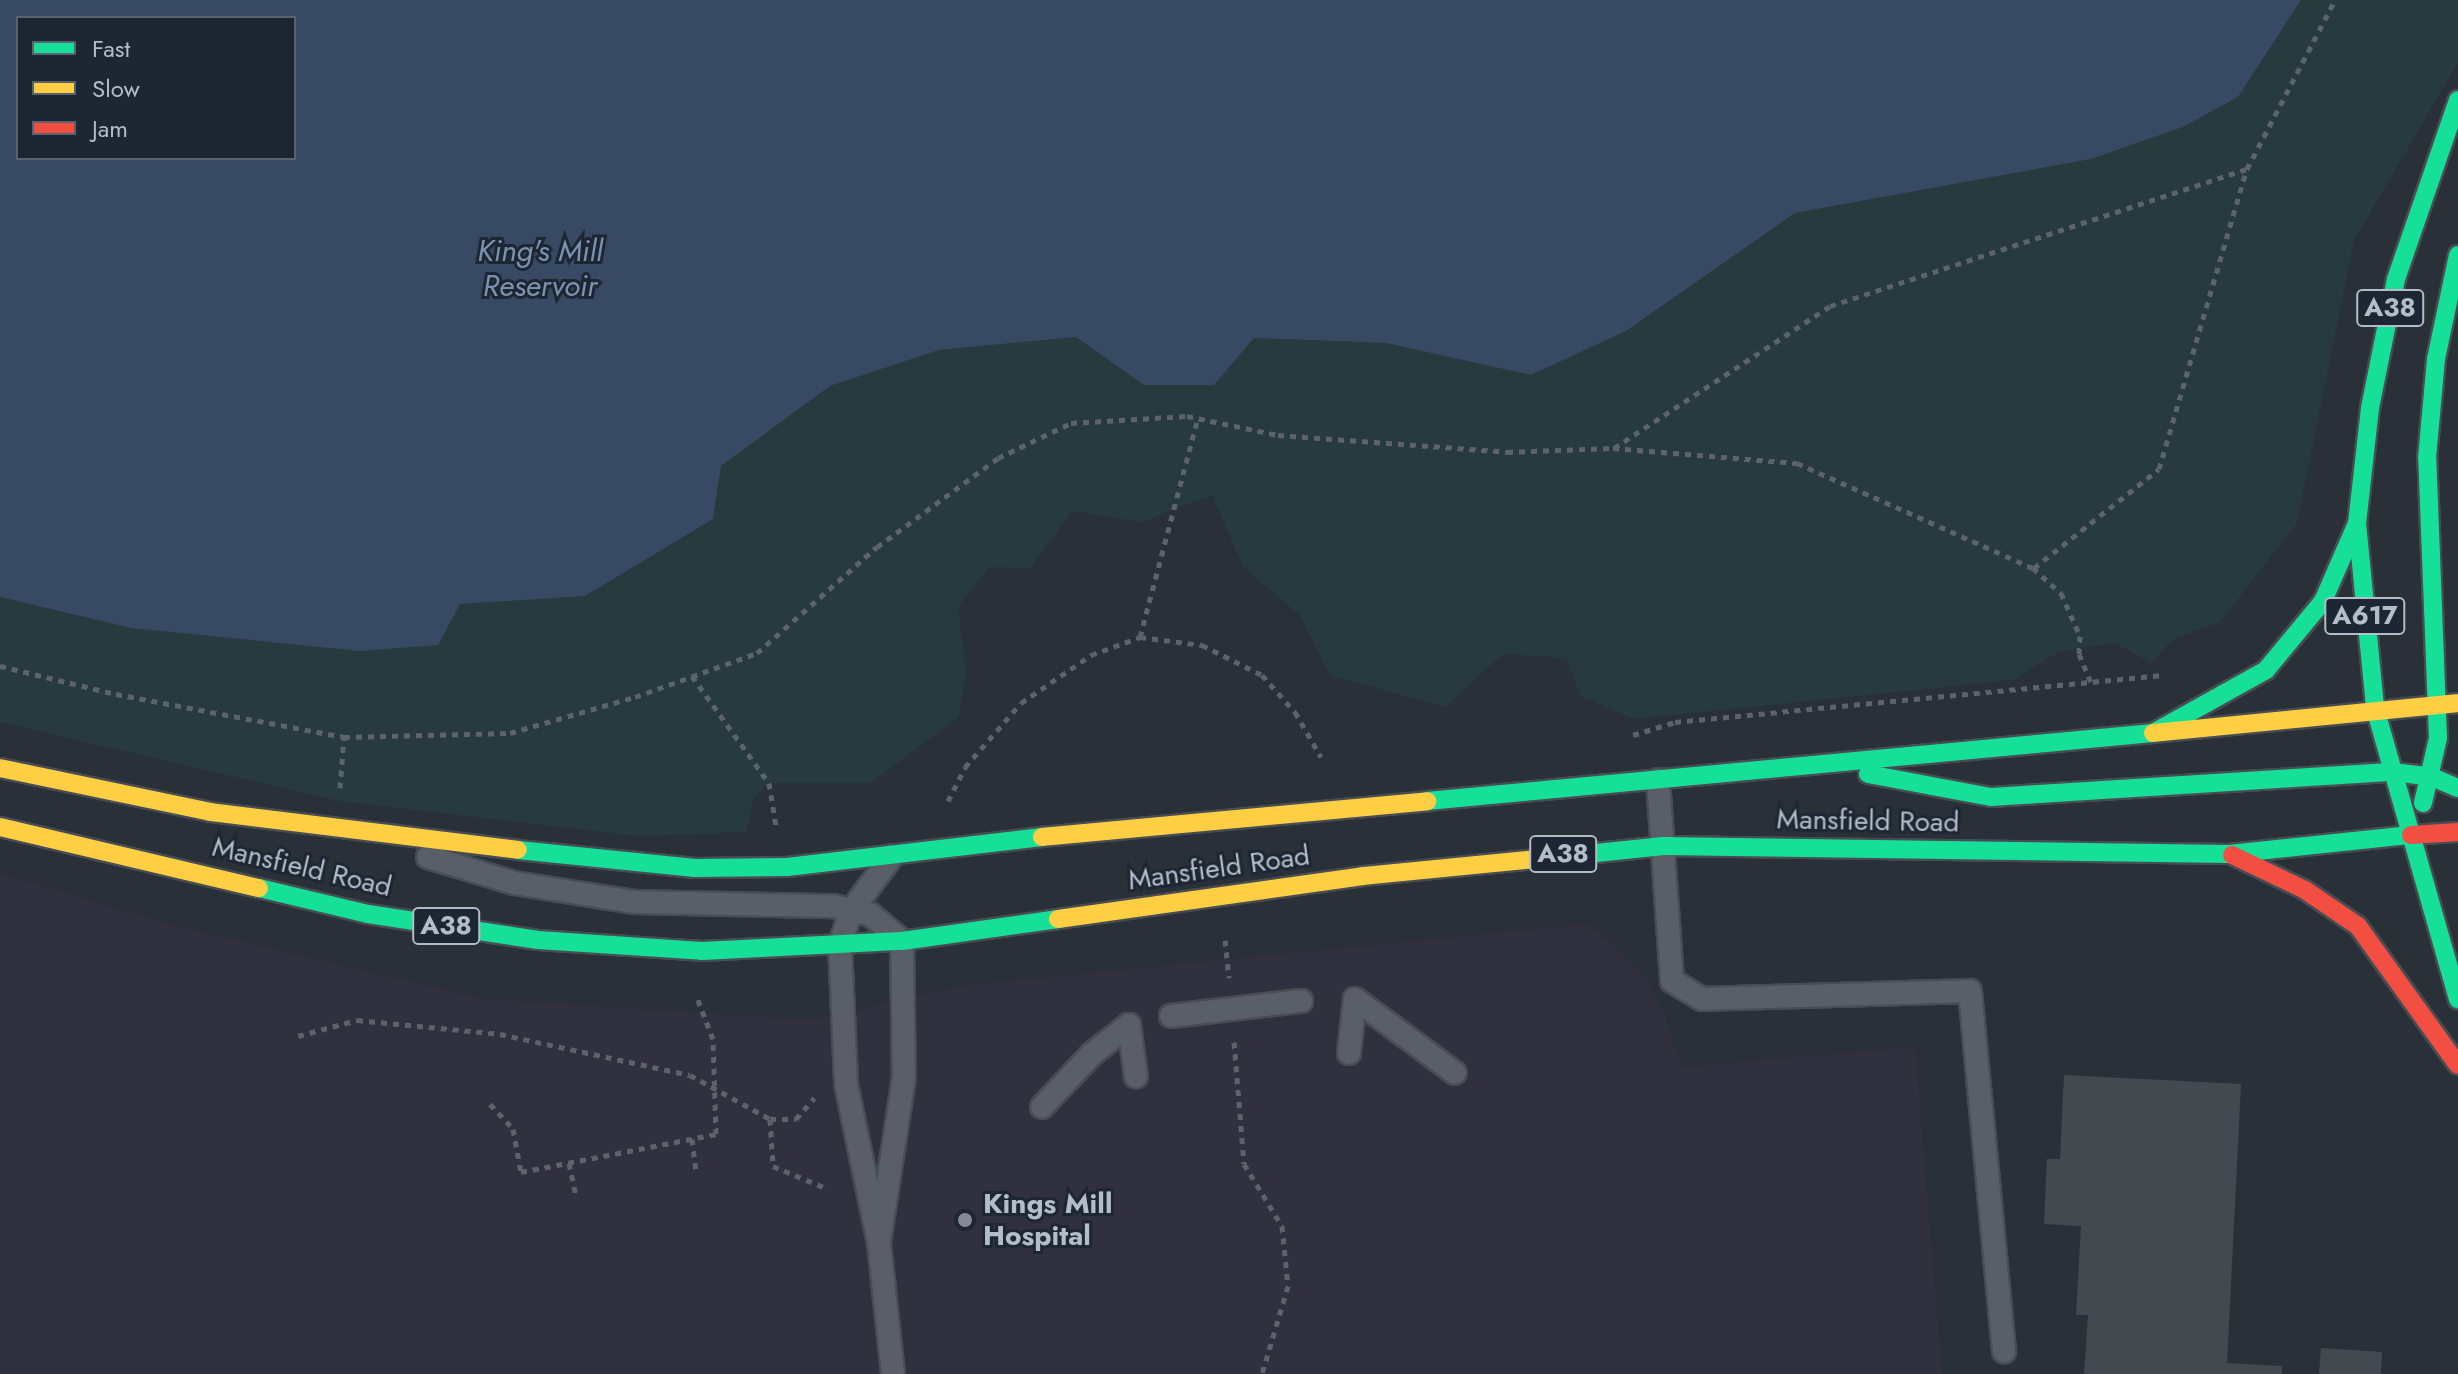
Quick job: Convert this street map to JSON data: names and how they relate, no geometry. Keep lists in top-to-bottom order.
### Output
{
  "streets": {
    "main road": ["A38", "A617", "Mansfield Road"]
  },
  "crossings": [
    ["A38", "A617"],
    ["A617", "Mansfield Road"]
  ],
  "water": ["King's Mill Reservoir"],
  "places": ["Kings Mill Hospital"],
  "legend": ["Fast", "Slow", "Jam"]
}
